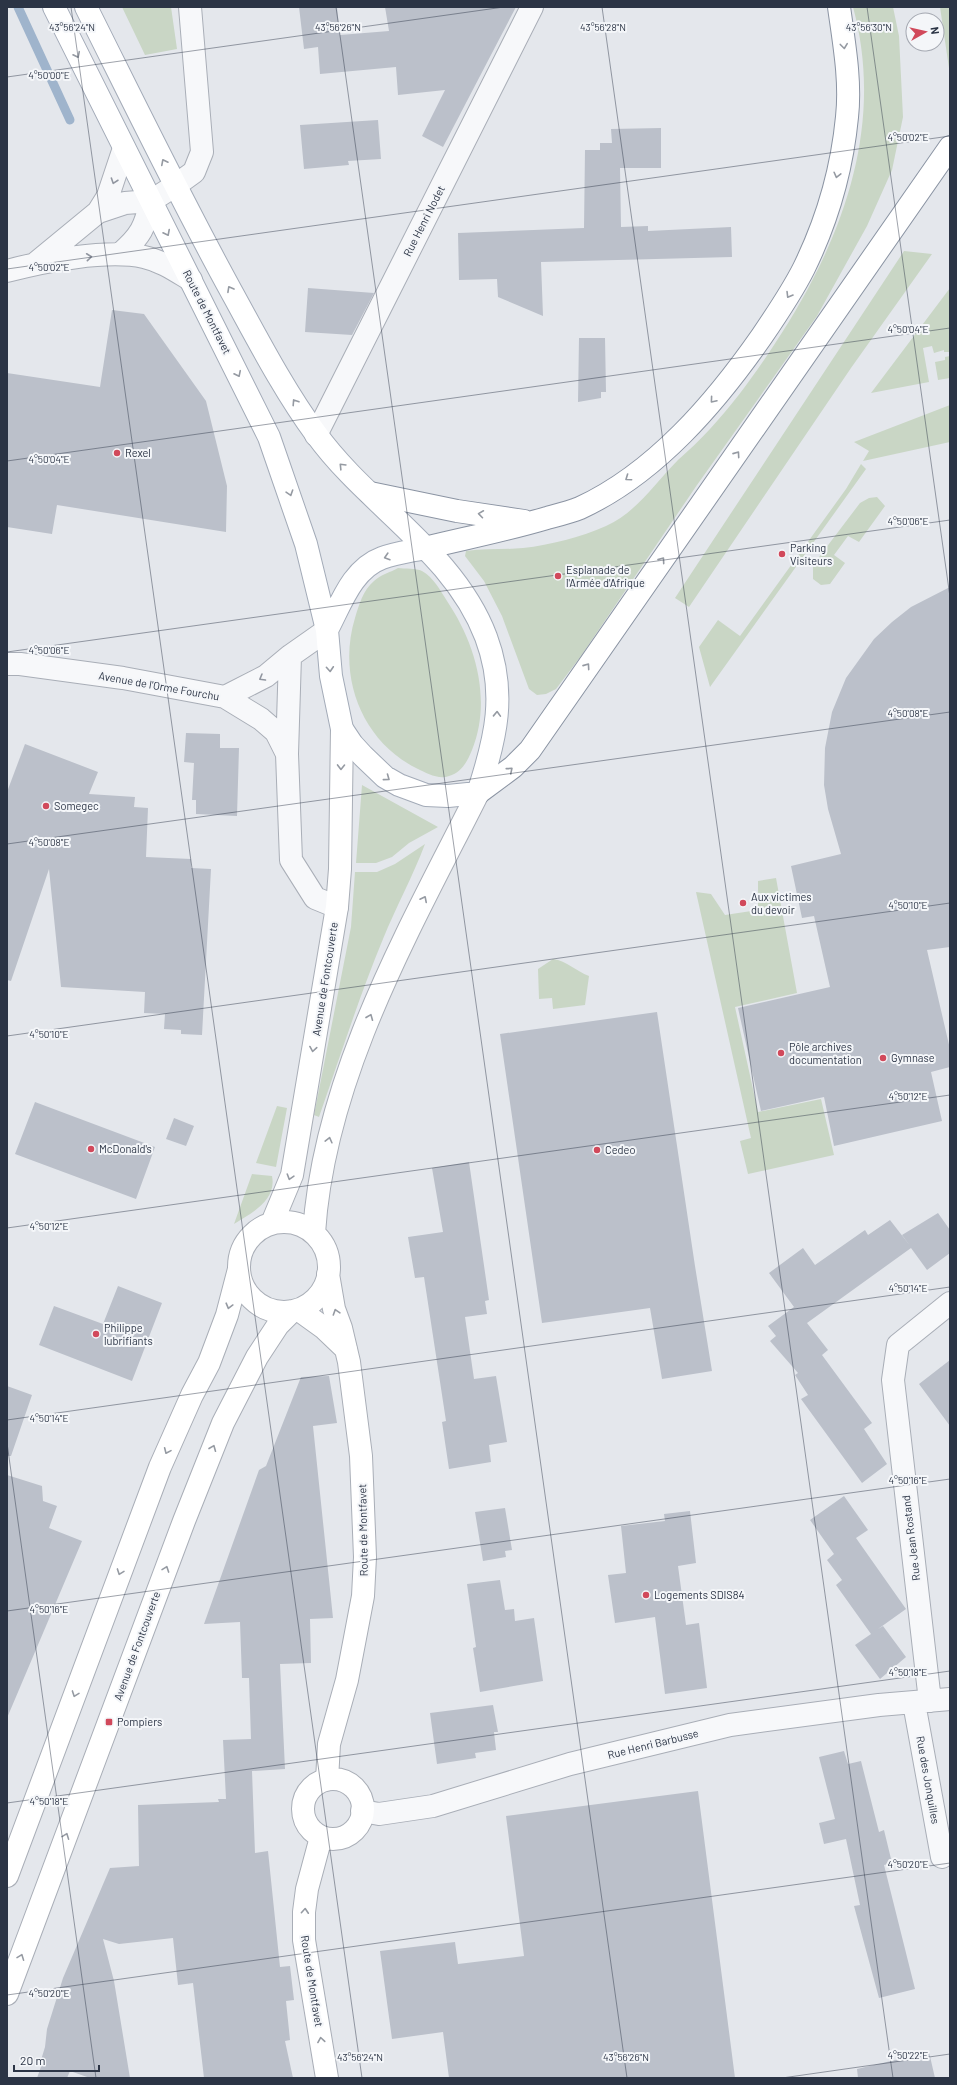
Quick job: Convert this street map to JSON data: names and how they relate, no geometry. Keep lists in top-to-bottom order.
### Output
{
  "streets": {
    "main road": ["Route de Montfavet", "Avenue de Fontcouverte"],
    "street": [
      "Rue Henri Nodet",
      "Avenue de l'Orme Fourchu",
      "Rue Jean Rostand",
      "Rue Henri Barbusse",
      "Rue des Jonquilles"
    ]
  },
  "crossings": [
    ["Route de Montfavet", "Avenue de Fontcouverte"],
    ["Route de Montfavet", "Rue Henri Barbusse"],
    ["Rue Jean Rostand", "Rue Henri Barbusse"],
    ["Rue Jean Rostand", "Rue des Jonquilles"],
    ["Rue Henri Barbusse", "Rue des Jonquilles"]
  ],
  "places": {
    "other": [
      "Rexel",
      "Parking Visiteurs",
      "Esplanade de l'Armée d'Afrique",
      "Somegec",
      "Aux victimes du devoir",
      "Pôle archives documentation",
      "Gymnase",
      "McDonald's",
      "Cedeo",
      "Philippe lubrifiants",
      "Logements SDIS84"
    ],
    "transit": ["Pompiers"]
  },
  "scale_bar": "20 m",
  "north": "right",
  "coordinates": [
    "43°56'24\"N",
    "43°56'26\"N",
    "43°56'28\"N",
    "43°56'30\"N",
    "4°50'00\"E",
    "4°50'02\"E",
    "4°50'04\"E",
    "4°50'06\"E",
    "4°50'08\"E",
    "4°50'10\"E",
    "4°50'12\"E",
    "4°50'14\"E",
    "4°50'16\"E",
    "4°50'18\"E",
    "4°50'20\"E",
    "4°50'22\"E"
  ]
}
